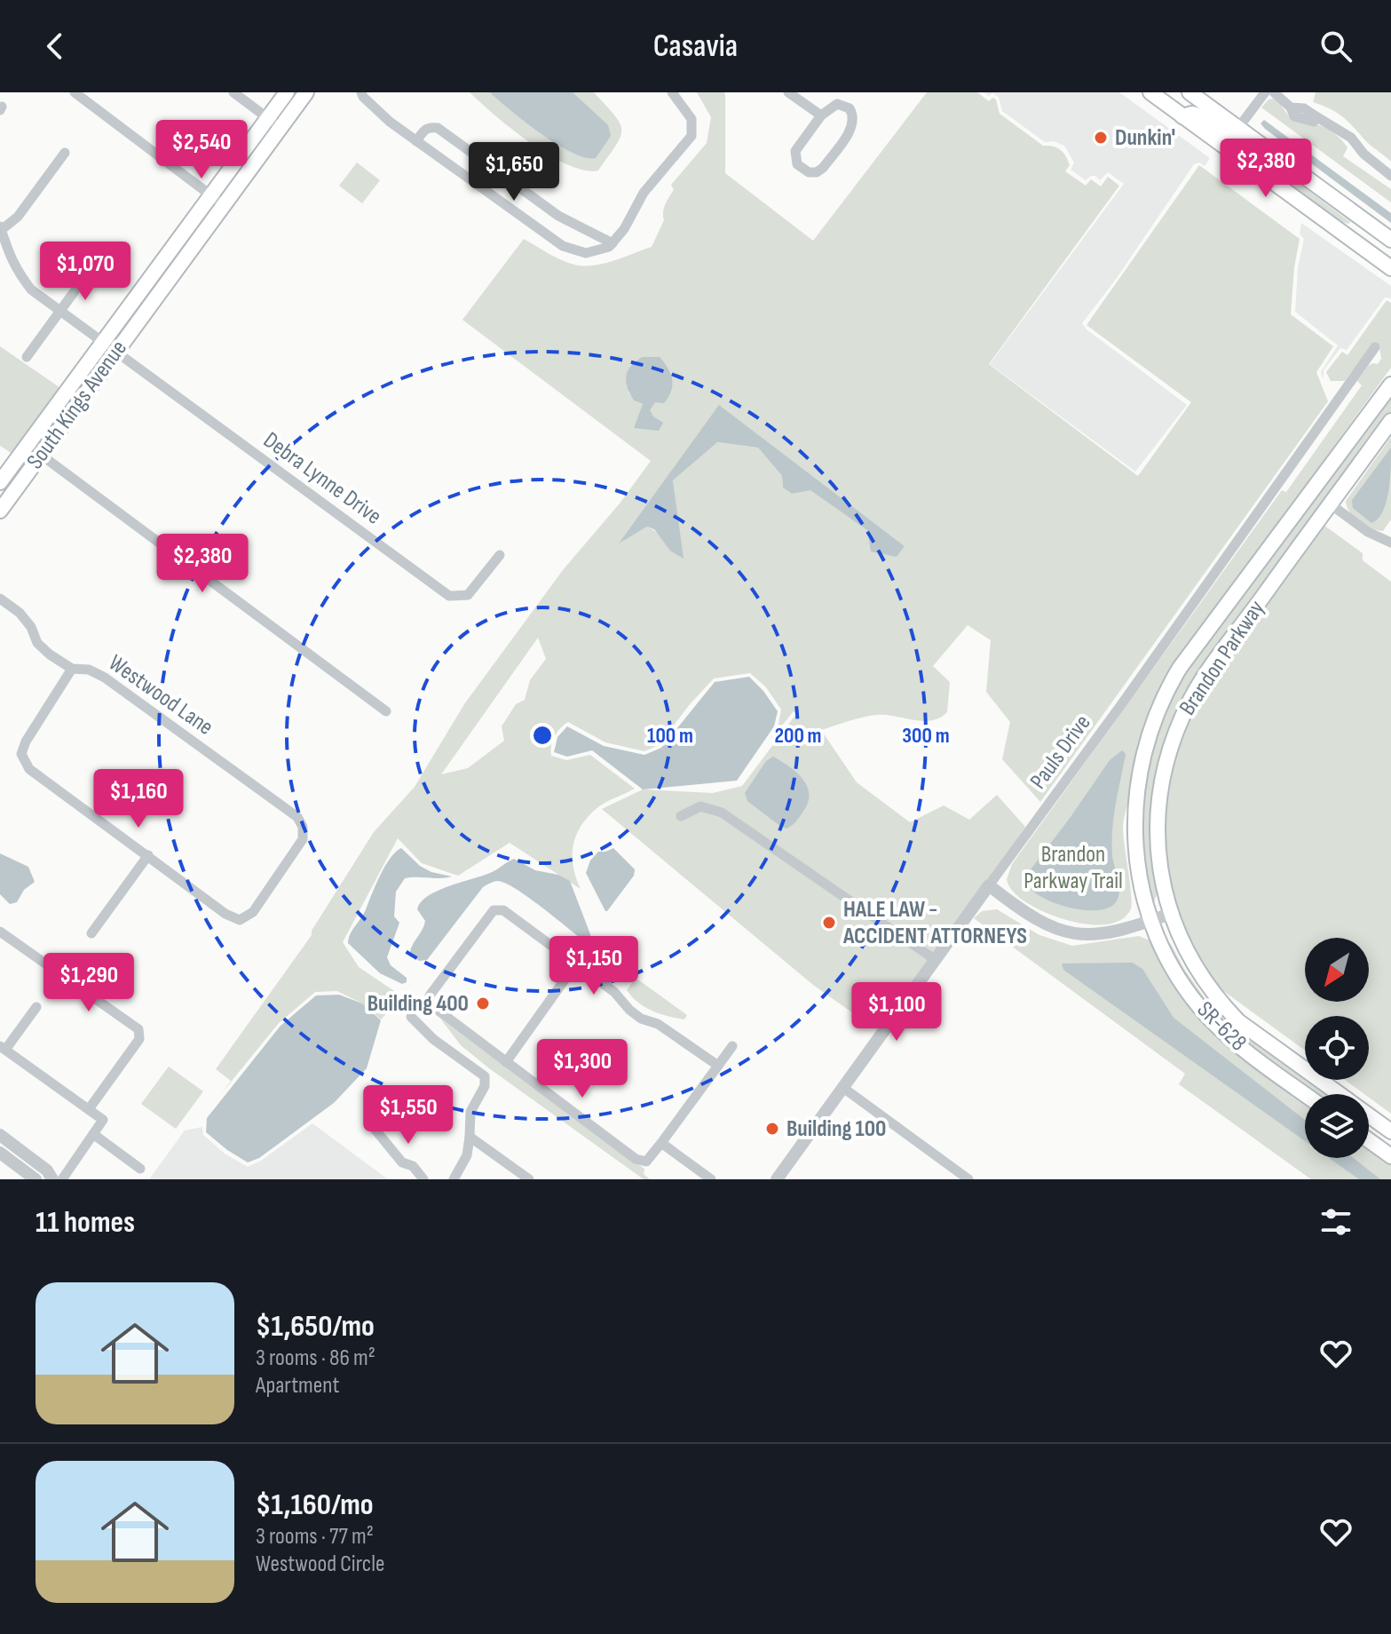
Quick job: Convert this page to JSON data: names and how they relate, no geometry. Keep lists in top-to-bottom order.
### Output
{
  "streets": {
    "main road": ["South Kings Avenue", "Brandon Parkway", "SR-628"],
    "street": ["Debra Lynne Drive", "Westwood Lane", "Pauls Drive"]
  },
  "crossings": [
    ["South Kings Avenue", "Debra Lynne Drive"],
    ["Brandon Parkway", "SR-628"]
  ],
  "parks": ["Brandon Parkway Trail"],
  "places": [
    "Dunkin'",
    "HALE LAW - ACCIDENT ATTORNEYS",
    "Building 400",
    "Building 100"
  ],
  "north": "bottom left",
  "page": {
    "header": "Casavia",
    "price": [
      "$2,540",
      "$2,380",
      "$1,650",
      "$1,070",
      "$2,380",
      "$1,160",
      "$1,150",
      "$1,290",
      "$1,100",
      "$1,300",
      "$1,550"
    ],
    "heading": "11 homes",
    "list": [
      {
        "name": "$1,650/mo",
        "note": "3 rooms · 86 m² · Apartment"
      },
      {
        "name": "$1,160/mo",
        "note": "3 rooms · 77 m² · Westwood Circle"
      }
    ]
  },
  "rings": ["100 m", "200 m", "300 m"]
}
